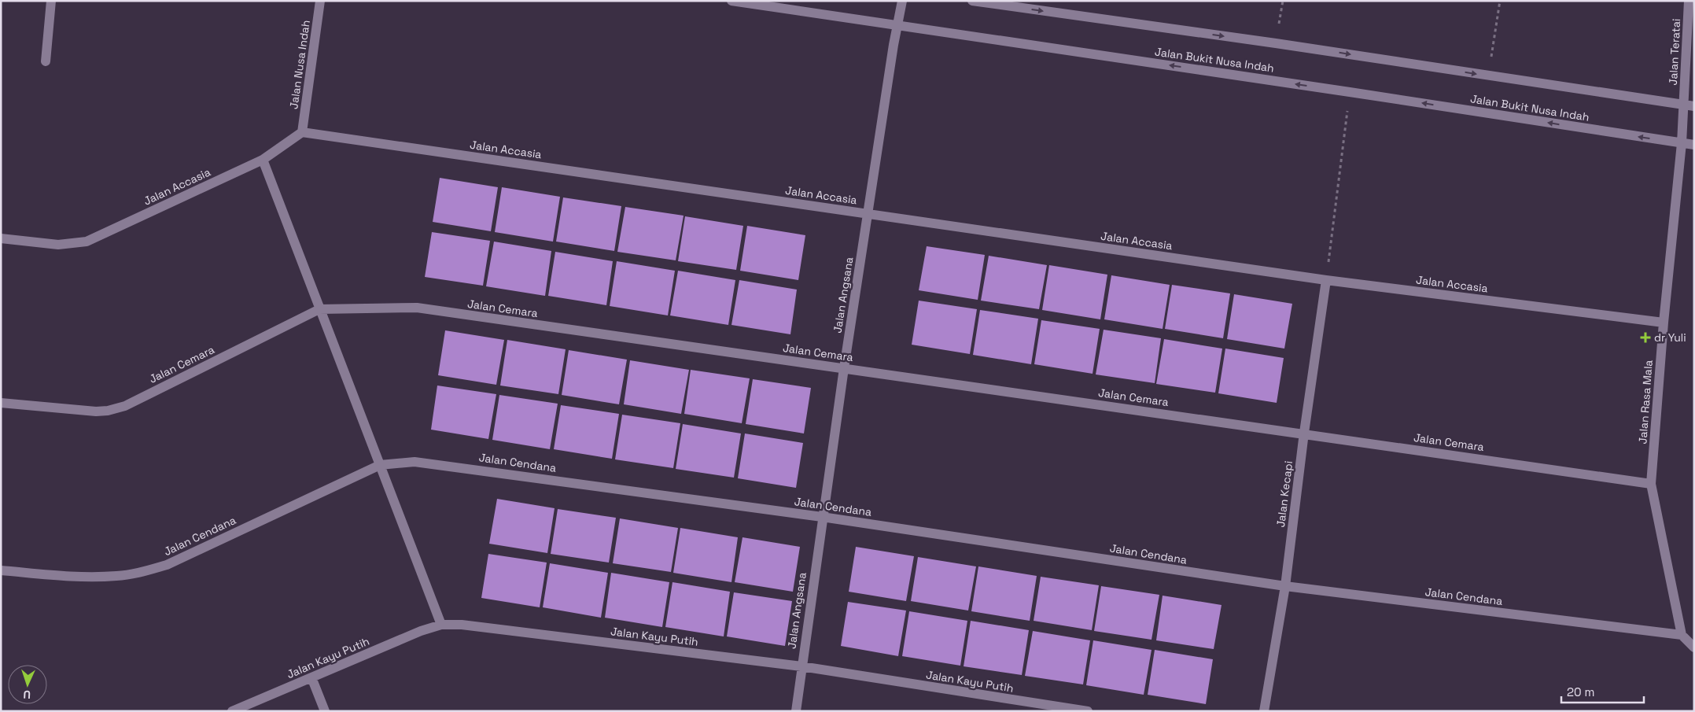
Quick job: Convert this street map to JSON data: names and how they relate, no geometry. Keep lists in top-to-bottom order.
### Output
{
  "streets": {
    "street": [
      "Jalan Teratai",
      "Jalan Bukit Nusa Indah",
      "Jalan Nusa Indah",
      "Jalan Accasia",
      "Jalan Angsana",
      "Jalan Cemara",
      "Jalan Rasa Mala",
      "Jalan Cendana",
      "Jalan Kecapi",
      "Jalan Kayu Putih"
    ]
  },
  "crossings": [
    ["Jalan Teratai", "Jalan Rasa Mala"],
    ["Jalan Bukit Nusa Indah", "Jalan Angsana"],
    ["Jalan Bukit Nusa Indah", "Jalan Rasa Mala"],
    ["Jalan Nusa Indah", "Jalan Accasia"],
    ["Jalan Accasia", "Jalan Angsana"],
    ["Jalan Accasia", "Jalan Rasa Mala"],
    ["Jalan Accasia", "Jalan Kecapi"],
    ["Jalan Angsana", "Jalan Cemara"],
    ["Jalan Angsana", "Jalan Cendana"],
    ["Jalan Angsana", "Jalan Kayu Putih"],
    ["Jalan Cemara", "Jalan Rasa Mala"],
    ["Jalan Cemara", "Jalan Kecapi"],
    ["Jalan Rasa Mala", "Jalan Cendana"],
    ["Jalan Cendana", "Jalan Kecapi"]
  ],
  "places": {
    "health": ["dr Yuli"]
  },
  "scale_bar": "20 m",
  "north": "bottom"
}
